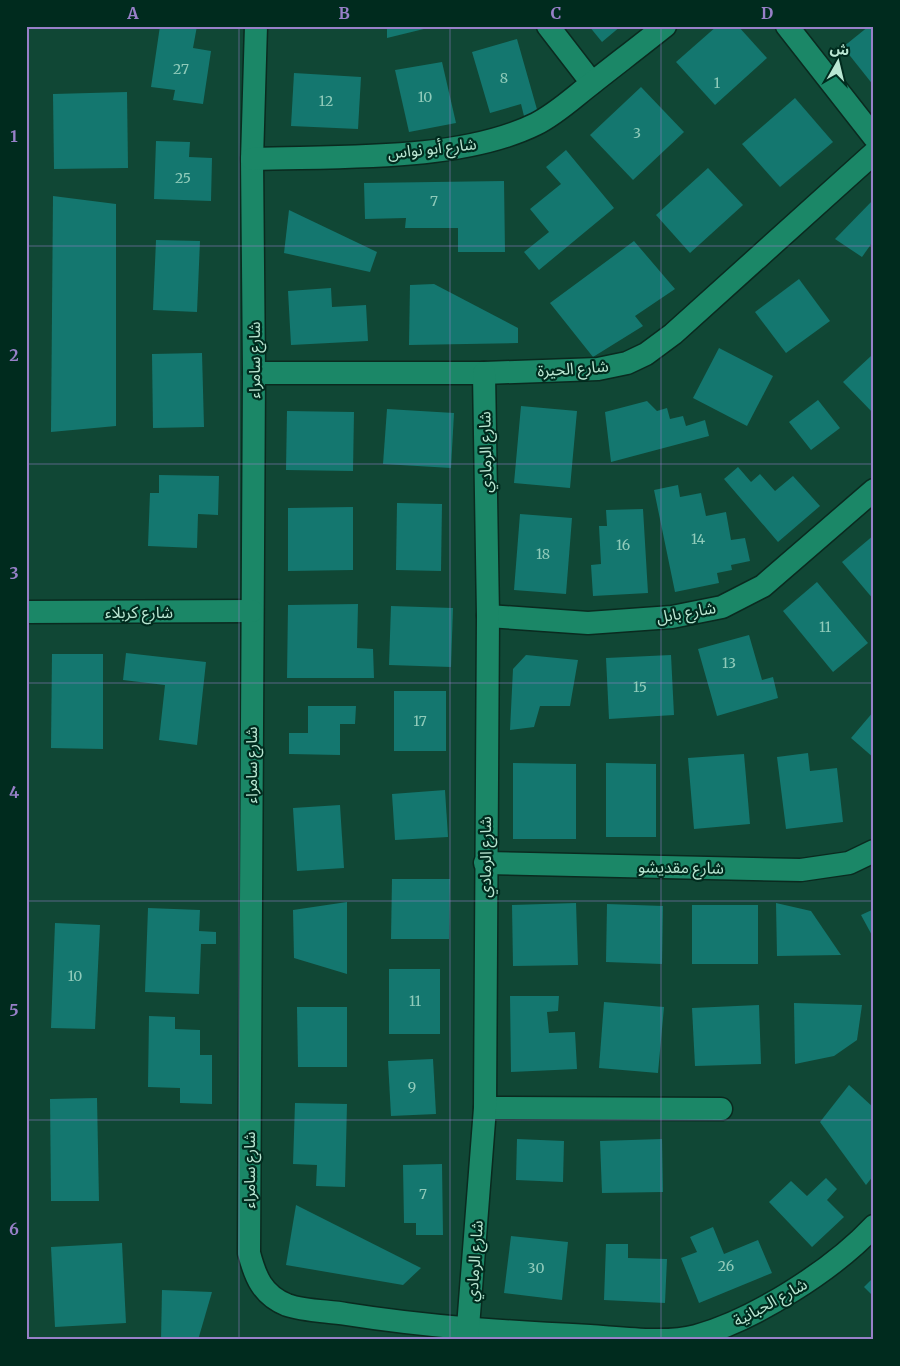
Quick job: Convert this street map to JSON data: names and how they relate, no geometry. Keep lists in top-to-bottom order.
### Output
{
  "streets": {
    "street": [
      "شارع أبو نواس",
      "شارع سامراء",
      "شارع الحيرة",
      "شارع الرمادي",
      "شارع كربلاء",
      "شارع بابل",
      "شارع مقديشو",
      "شارع الحبانية"
    ]
  },
  "crossings": [
    ["شارع أبو نواس", "شارع سامراء"],
    ["شارع سامراء", "شارع الحيرة"],
    ["شارع سامراء", "شارع الرمادي"],
    ["شارع سامراء", "شارع كربلاء"],
    ["شارع سامراء", "شارع الحبانية"],
    ["شارع الحيرة", "شارع الرمادي"],
    ["شارع الرمادي", "شارع بابل"],
    ["شارع الرمادي", "شارع مقديشو"],
    ["شارع الرمادي", "شارع الحبانية"]
  ],
  "house_numbers": [
    "27",
    "8",
    "1",
    "10",
    "12",
    "3",
    "25",
    "7",
    "14",
    "16",
    "18",
    "11",
    "13",
    "15",
    "17",
    "10",
    "11",
    "9",
    "7",
    "26",
    "30"
  ],
  "north": "top",
  "grid": {
    "columns": [
      "A",
      "B",
      "C",
      "D"
    ],
    "rows": [
      "1",
      "2",
      "3",
      "4",
      "5",
      "6"
    ]
  }
}
